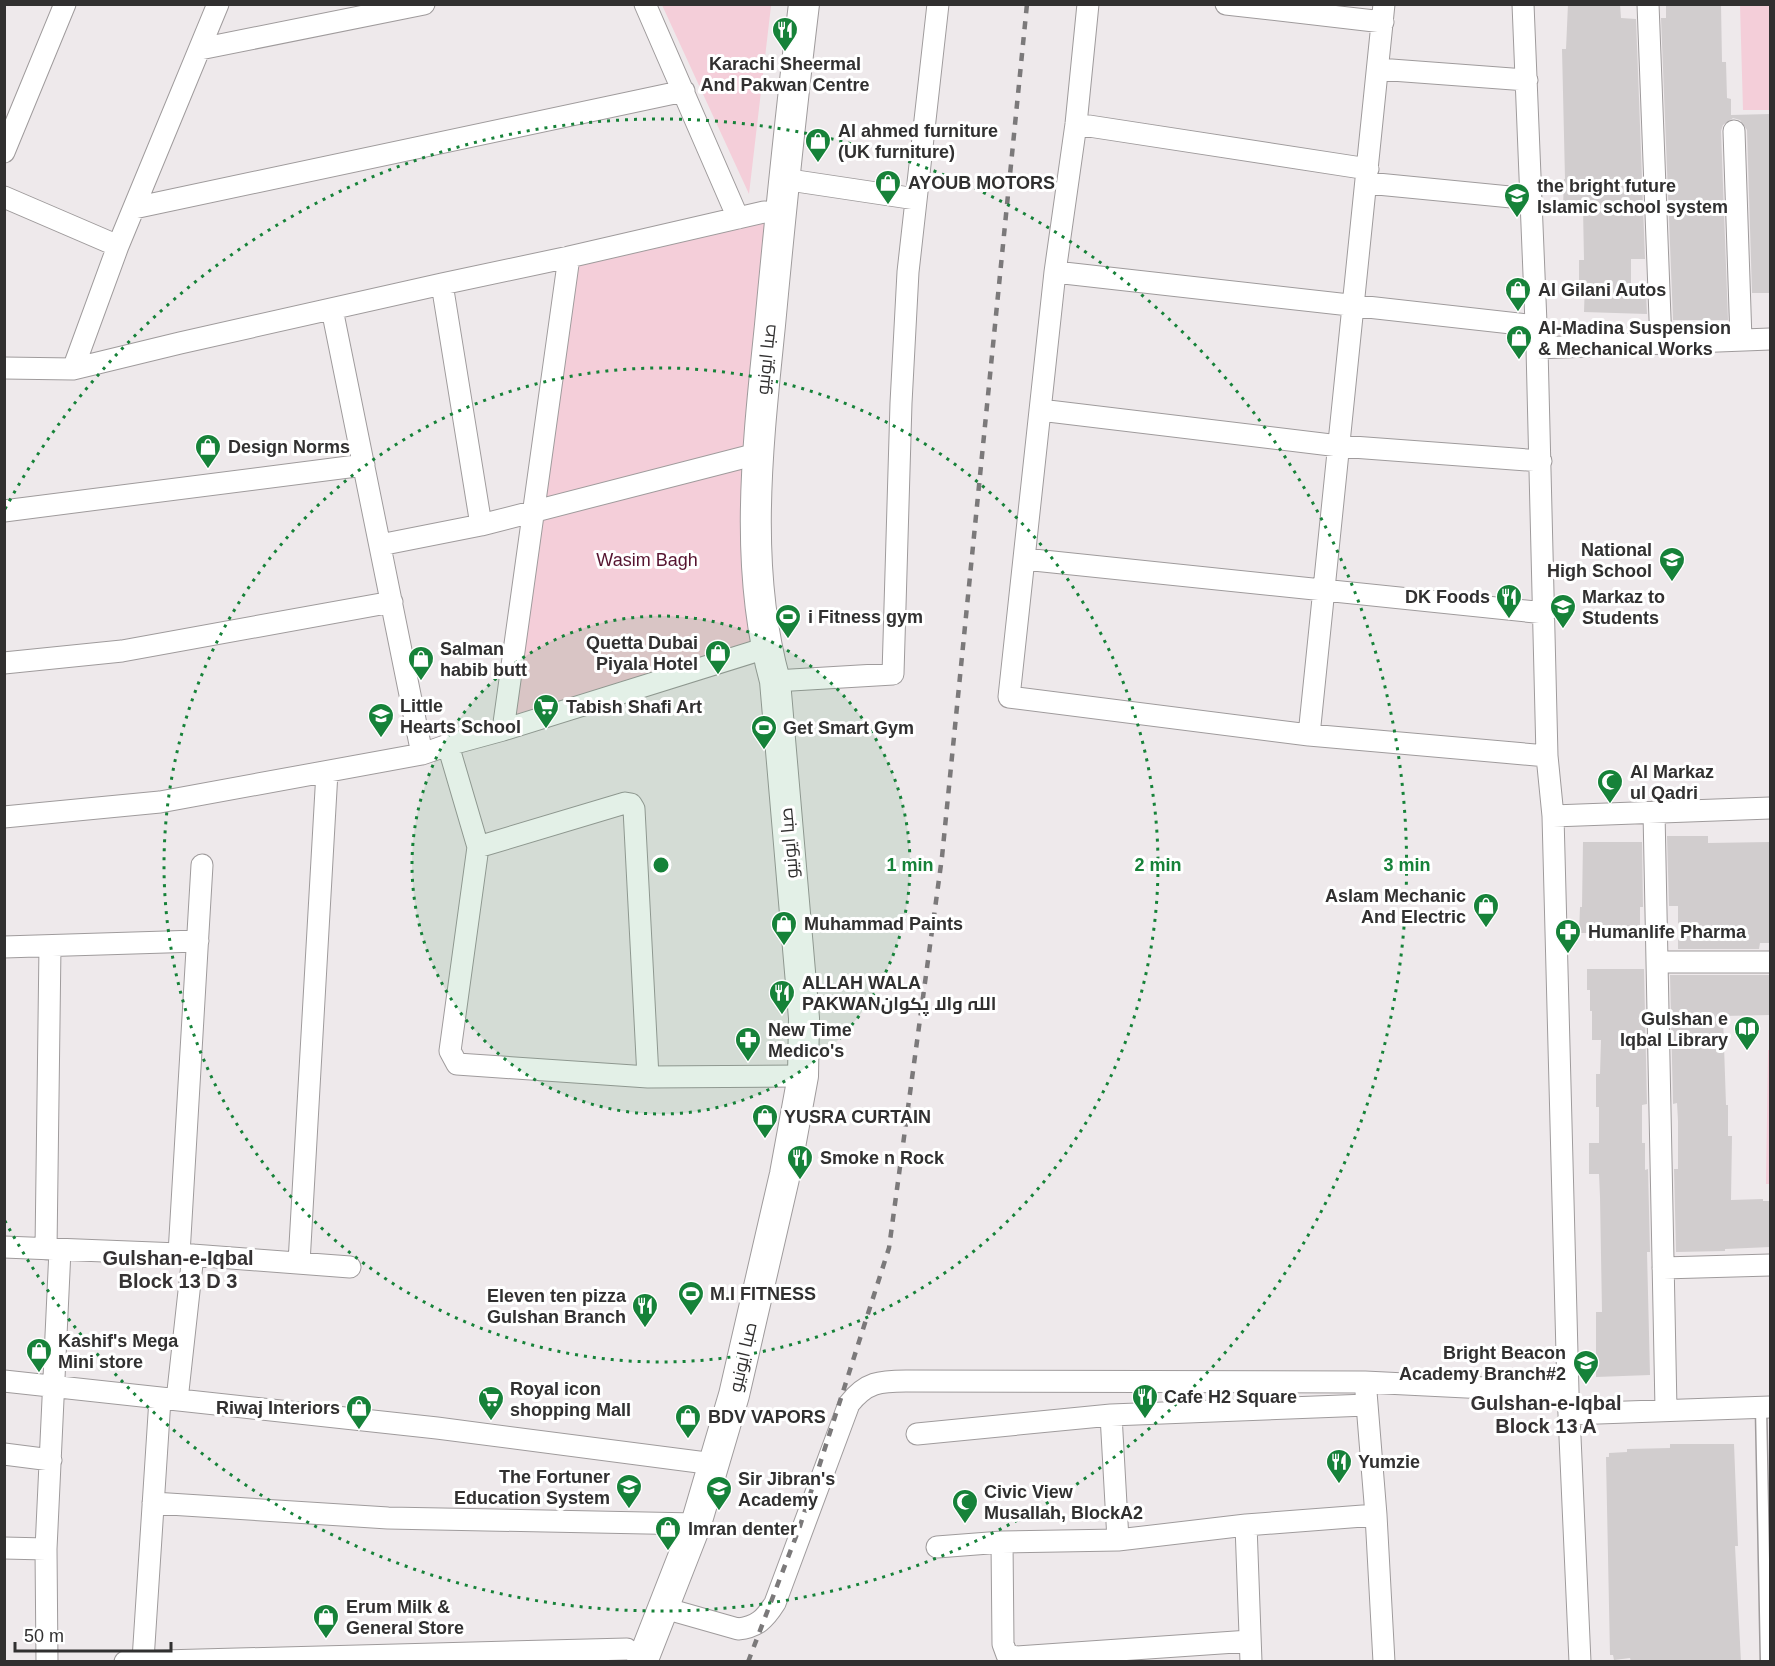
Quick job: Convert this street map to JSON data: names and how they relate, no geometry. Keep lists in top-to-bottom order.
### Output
{
  "streets": {
    "main road": ["صبا ایونیو"]
  },
  "districts": ["Gulshan-e-Iqbal Block 13 D 3", "Gulshan-e-Iqbal Block 13 A"],
  "parks": ["Wasim Bagh"],
  "places": {
    "restaurant": [
      "Karachi Sheermal And Pakwan Centre",
      "DK Foods",
      "ALLAH WALA PAKWANاللہ والا پکوان",
      "Smoke n Rock",
      "Eleven ten pizza Gulshan Branch",
      "Cafe H2 Square",
      "Yumzie"
    ],
    "shop": [
      "Al ahmed furniture (UK furniture)",
      "AYOUB MOTORS",
      "Al Gilani Autos",
      "Al-Madina Suspension & Mechanical Works",
      "Design Norms",
      "Quetta Dubai Piyala Hotel",
      "Salman habib butt",
      "Aslam Mechanic And Electric",
      "Muhammad Paints",
      "YUSRA CURTAIN",
      "Kashif's Mega Mini store",
      "Riwaj Interiors",
      "BDV VAPORS",
      "Imran denter",
      "Erum Milk & General Store"
    ],
    "school or university": [
      "the bright future Islamic school system",
      "National High School",
      "Markaz to Students",
      "Little Hearts School",
      "Bright Beacon Academy Branch#2",
      "The Fortuner Education System",
      "Sir Jibran's Academy"
    ],
    "sports": ["i Fitness gym", "Get Smart Gym", "M.I FITNESS"],
    "supermarket": ["Tabish Shafi Art", "Royal icon shopping Mall"],
    "mosque": ["Al Markaz ul Qadri", "Civic View Musallah, BlockA2"],
    "pharmacy": ["Humanlife Pharma", "New Time Medico's"],
    "library": ["Gulshan e Iqbal Library"]
  },
  "scale_bar": "50 m",
  "rings": ["1 min", "2 min", "3 min"]
}
